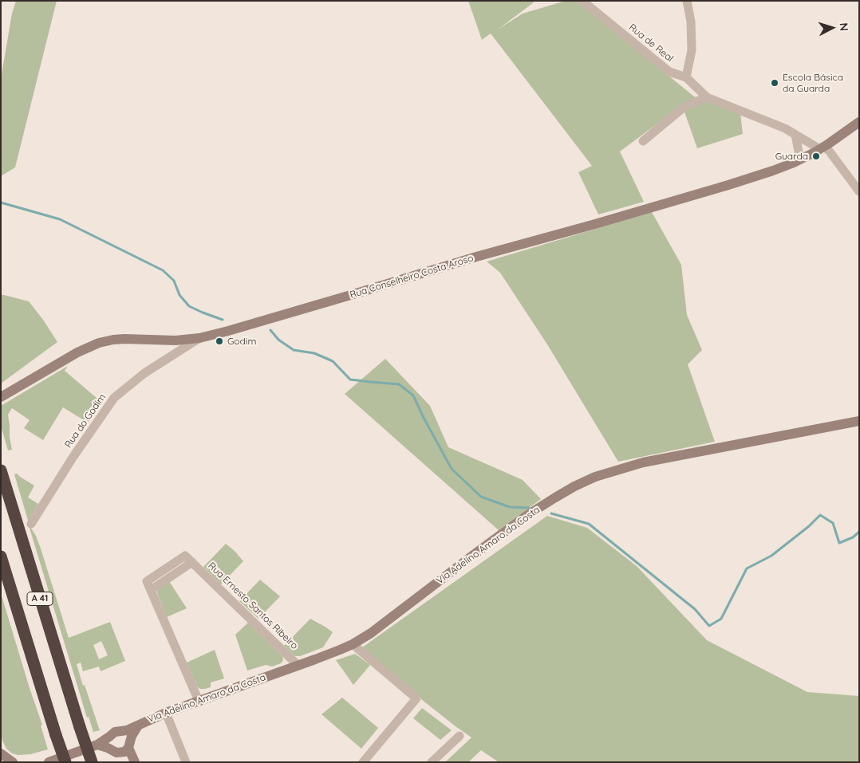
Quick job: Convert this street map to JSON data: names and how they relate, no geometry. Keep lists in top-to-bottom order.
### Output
{
  "streets": {
    "highway": ["A 41"],
    "main road": ["Rua Conselheiro Costa Aroso", "Via Adelino Amaro da Costa"],
    "street": ["Rua de Real", "Rua do Godim", "Rua Ernesto Santos Ribeiro"]
  },
  "crossings": [
    ["Rua de Real", "Rua Conselheiro Costa Aroso"],
    ["Rua Conselheiro Costa Aroso", "Rua do Godim"],
    ["Via Adelino Amaro da Costa", "Rua Ernesto Santos Ribeiro"]
  ],
  "places": ["Escola Básica da Guarda", "Guarda", "Godim"],
  "north": "right"
}
